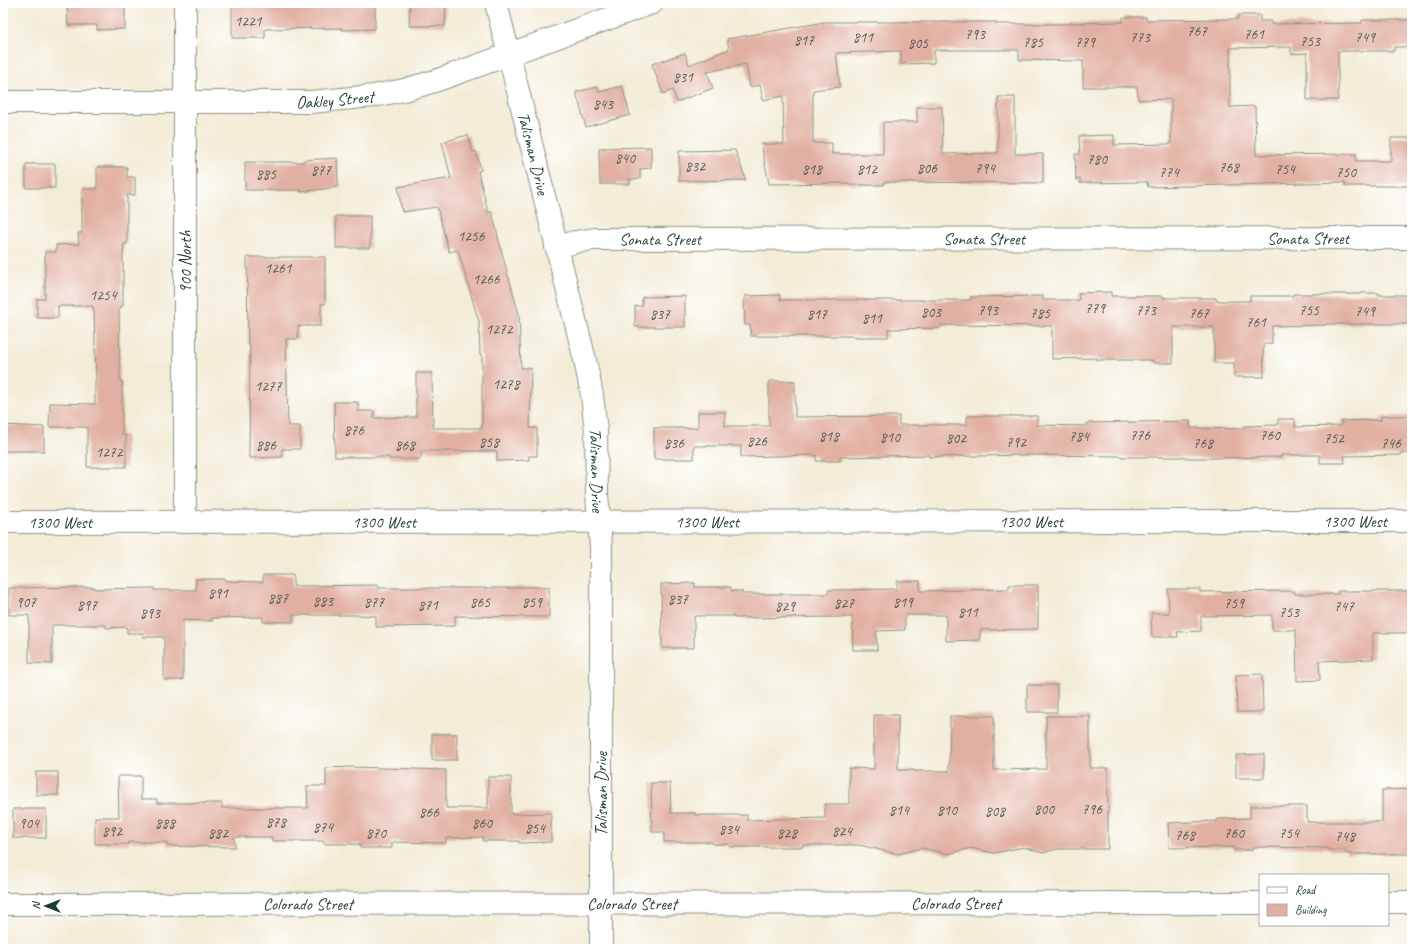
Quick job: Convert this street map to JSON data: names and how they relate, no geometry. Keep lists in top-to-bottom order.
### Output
{
  "streets": {
    "street": [
      "Oakley Street",
      "Talisman Drive",
      "Sonata Street",
      "900 North",
      "1300 West",
      "Colorado Street"
    ]
  },
  "crossings": [
    ["Oakley Street", "Talisman Drive"],
    ["Oakley Street", "900 North"],
    ["Talisman Drive", "Sonata Street"],
    ["Talisman Drive", "1300 West"],
    ["Talisman Drive", "Colorado Street"],
    ["900 North", "1300 West"]
  ],
  "house_numbers": [
    "1221",
    "767",
    "793",
    "761",
    "811",
    "773",
    "749",
    "817",
    "753",
    "785",
    "779",
    "805",
    "831",
    "843",
    "840",
    "780",
    "832",
    "768",
    "806",
    "794",
    "818",
    "812",
    "754",
    "877",
    "774",
    "750",
    "885",
    "1256",
    "1261",
    "1266",
    "1254",
    "779",
    "793",
    "773",
    "755",
    "749",
    "803",
    "785",
    "767",
    "837",
    "817",
    "811",
    "761",
    "1272",
    "1278",
    "1277",
    "876",
    "776",
    "760",
    "818",
    "784",
    "810",
    "802",
    "752",
    "826",
    "858",
    "792",
    "836",
    "768",
    "746",
    "886",
    "868",
    "1272",
    "891",
    "887",
    "837",
    "883",
    "907",
    "877",
    "865",
    "859",
    "819",
    "827",
    "759",
    "897",
    "871",
    "829",
    "747",
    "811",
    "753",
    "893",
    "800",
    "796",
    "814",
    "810",
    "808",
    "866",
    "878",
    "904",
    "888",
    "860",
    "874",
    "854",
    "834",
    "892",
    "824",
    "882",
    "870",
    "828",
    "760",
    "754",
    "768",
    "748"
  ],
  "legend": ["Road", "Building"],
  "north": "left"
}
